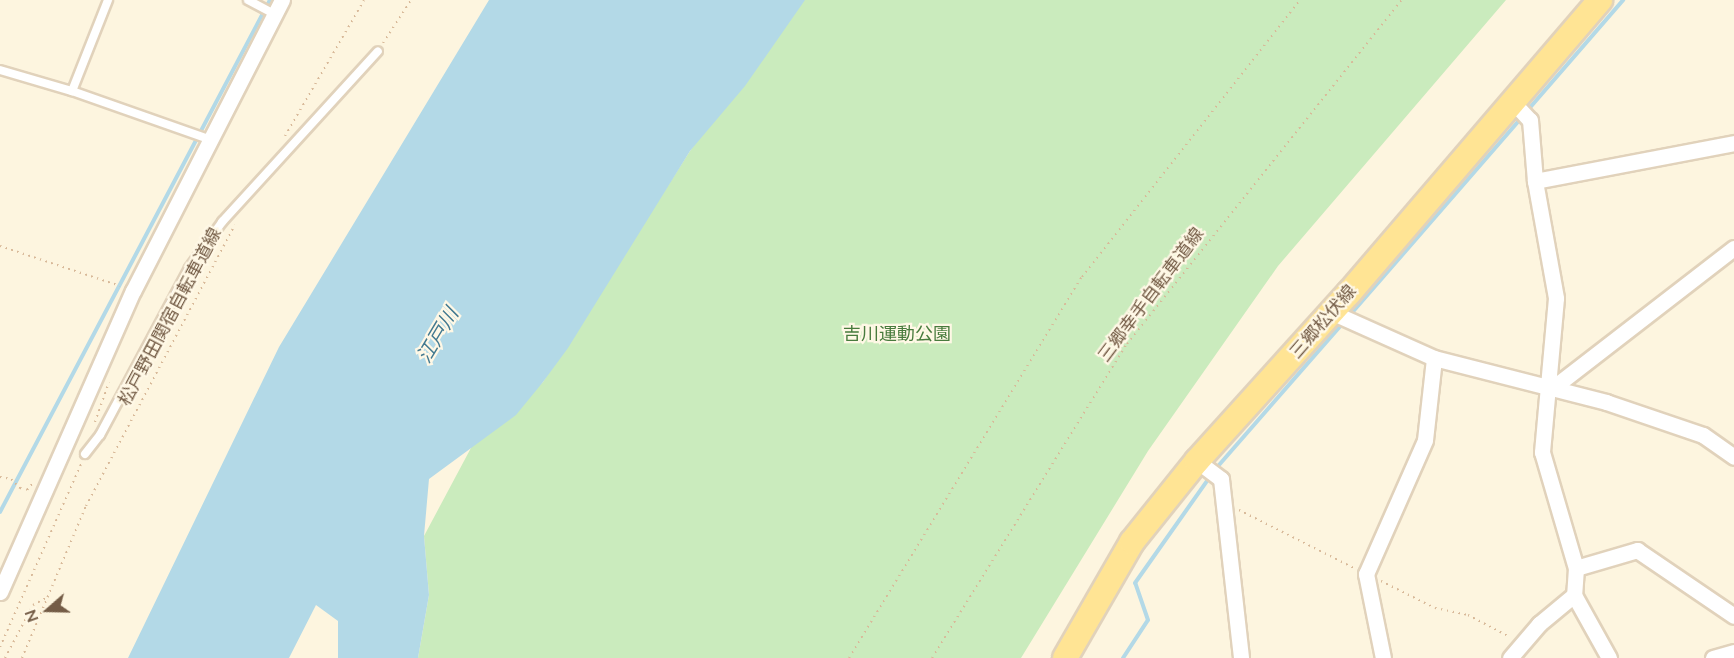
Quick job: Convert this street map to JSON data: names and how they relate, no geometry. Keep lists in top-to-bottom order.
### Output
{
  "streets": {
    "main road": ["三郷松伏線"],
    "path": ["三郷幸手自転車道線", "松戸野田関宿自転車道線"]
  },
  "water": ["江戸川"],
  "parks": ["吉川運動公園"],
  "north": "left"
}
